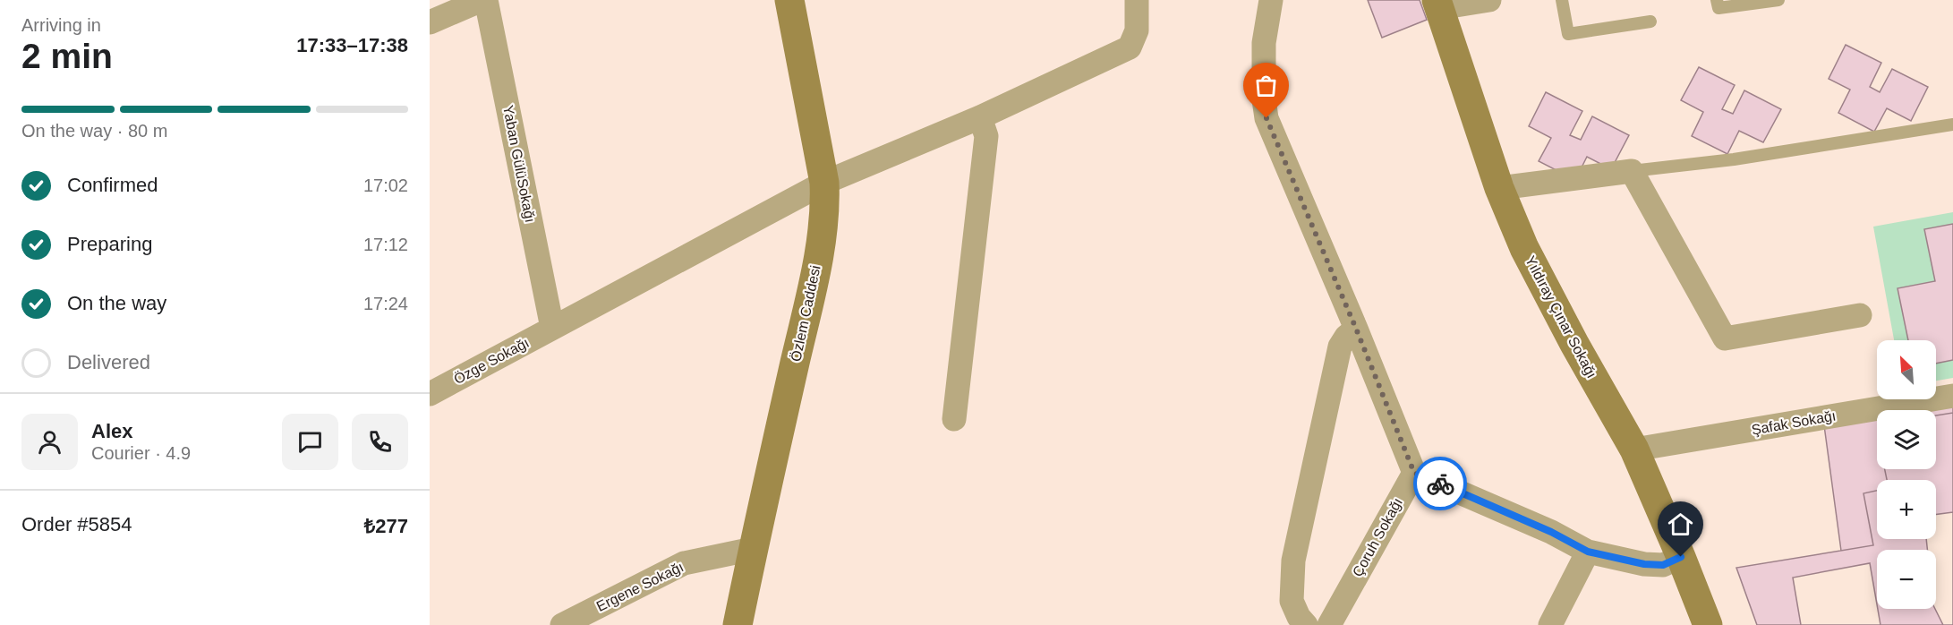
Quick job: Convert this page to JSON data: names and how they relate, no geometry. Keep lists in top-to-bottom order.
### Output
{
  "streets": {
    "street": [
      "Yaban GülüSokağı",
      "Özlem Caddesi",
      "Yıldıray Çınar Sokağı",
      "Özge Sokağı",
      "Şafak Sokağı",
      "Çoruh Sokağı",
      "Ergene Sokağı"
    ]
  },
  "crossings": [
    ["Yaban GülüSokağı", "Özge Sokağı"],
    ["Özlem Caddesi", "Özge Sokağı"],
    ["Özlem Caddesi", "Ergene Sokağı"],
    ["Yıldıray Çınar Sokağı", "Şafak Sokağı"]
  ],
  "north": "top left",
  "page": {
    "heading": ["2 min", "Arriving in", "17:33–17:38"],
    "panel": [
      "Alex",
      "Courier · 4.9",
      "Order #5854",
      "₺277"
    ],
    "bar": "On the way · 80 m",
    "list": [
      ["Confirmed", "17:02"],
      ["Preparing", "17:12"],
      ["On the way", "17:24"],
      "Delivered"
    ],
    "map_buttons": ["+", "−"]
  }
}
